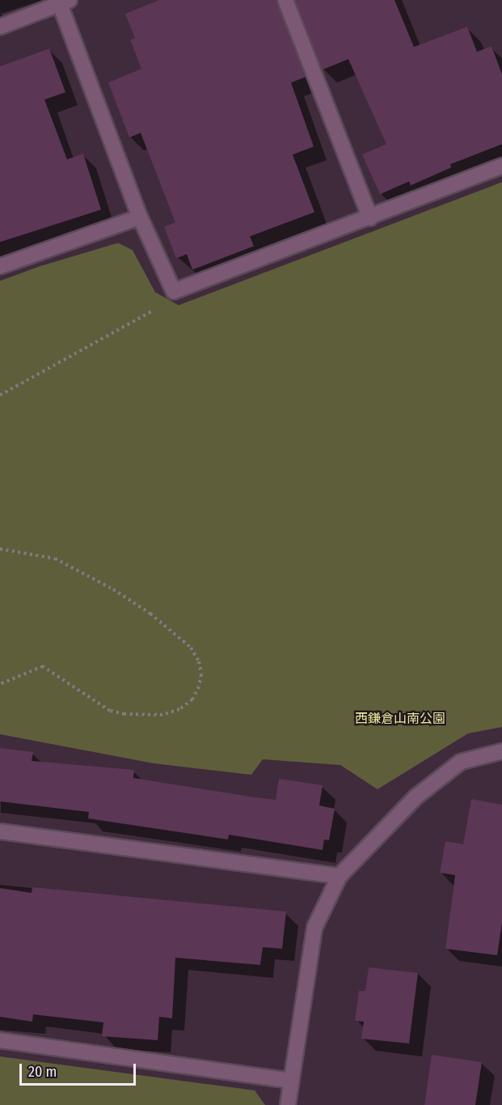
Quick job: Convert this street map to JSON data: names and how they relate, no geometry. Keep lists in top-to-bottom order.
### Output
{
  "parks": ["西鎌倉山南公園"],
  "scale_bar": "20 m"
}
